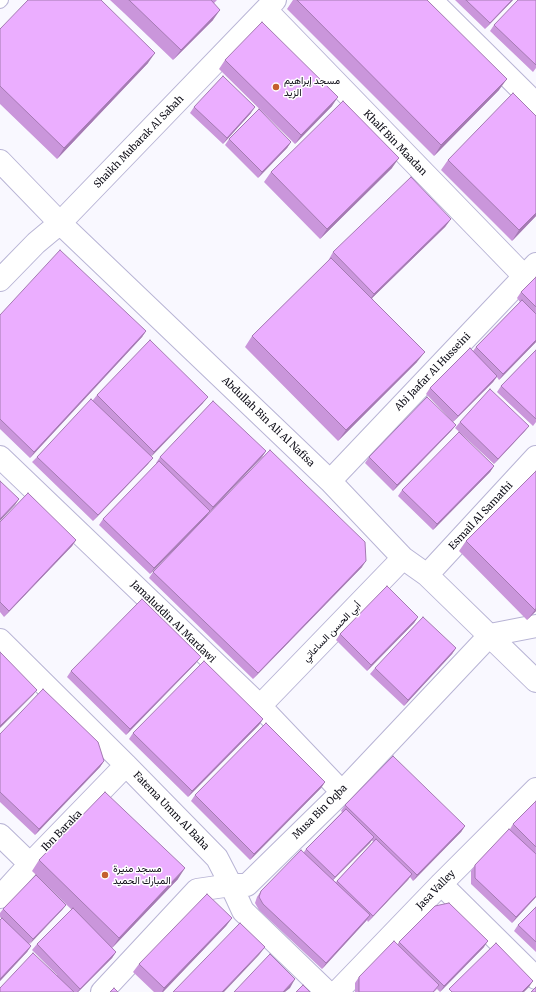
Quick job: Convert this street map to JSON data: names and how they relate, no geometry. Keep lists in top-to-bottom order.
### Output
{
  "streets": {
    "street": [
      "Shaikh Mubarak Al Sabah",
      "Khalf Bin Maadan",
      "Abi Jaafar Al Husseini",
      "Abdullah Bin Ali Al Nafisa",
      "Esmail Al Samathi",
      "Jamaluddin Al Mardawi",
      "أبي الحسن الساعاتي",
      "Fatema Umm Al Baha",
      "Musa Bin Oqba",
      "Ibn Baraka",
      "Jasa Valley"
    ]
  },
  "crossings": [
    ["Shaikh Mubarak Al Sabah", "Khalf Bin Maadan"],
    ["Shaikh Mubarak Al Sabah", "Abdullah Bin Ali Al Nafisa"],
    ["Khalf Bin Maadan", "Abi Jaafar Al Husseini"],
    ["Abi Jaafar Al Husseini", "Abdullah Bin Ali Al Nafisa"],
    ["Abdullah Bin Ali Al Nafisa", "Esmail Al Samathi"],
    ["Abdullah Bin Ali Al Nafisa", "أبي الحسن الساعاتي"],
    ["Abdullah Bin Ali Al Nafisa", "Musa Bin Oqba"],
    ["Jamaluddin Al Mardawi", "أبي الحسن الساعاتي"],
    ["Jamaluddin Al Mardawi", "Musa Bin Oqba"],
    ["Fatema Umm Al Baha", "Musa Bin Oqba"],
    ["Fatema Umm Al Baha", "Ibn Baraka"]
  ],
  "places": ["مسجد إبراهيم الزيد", "مسجد منيرة المبارك الحميد"]
}
